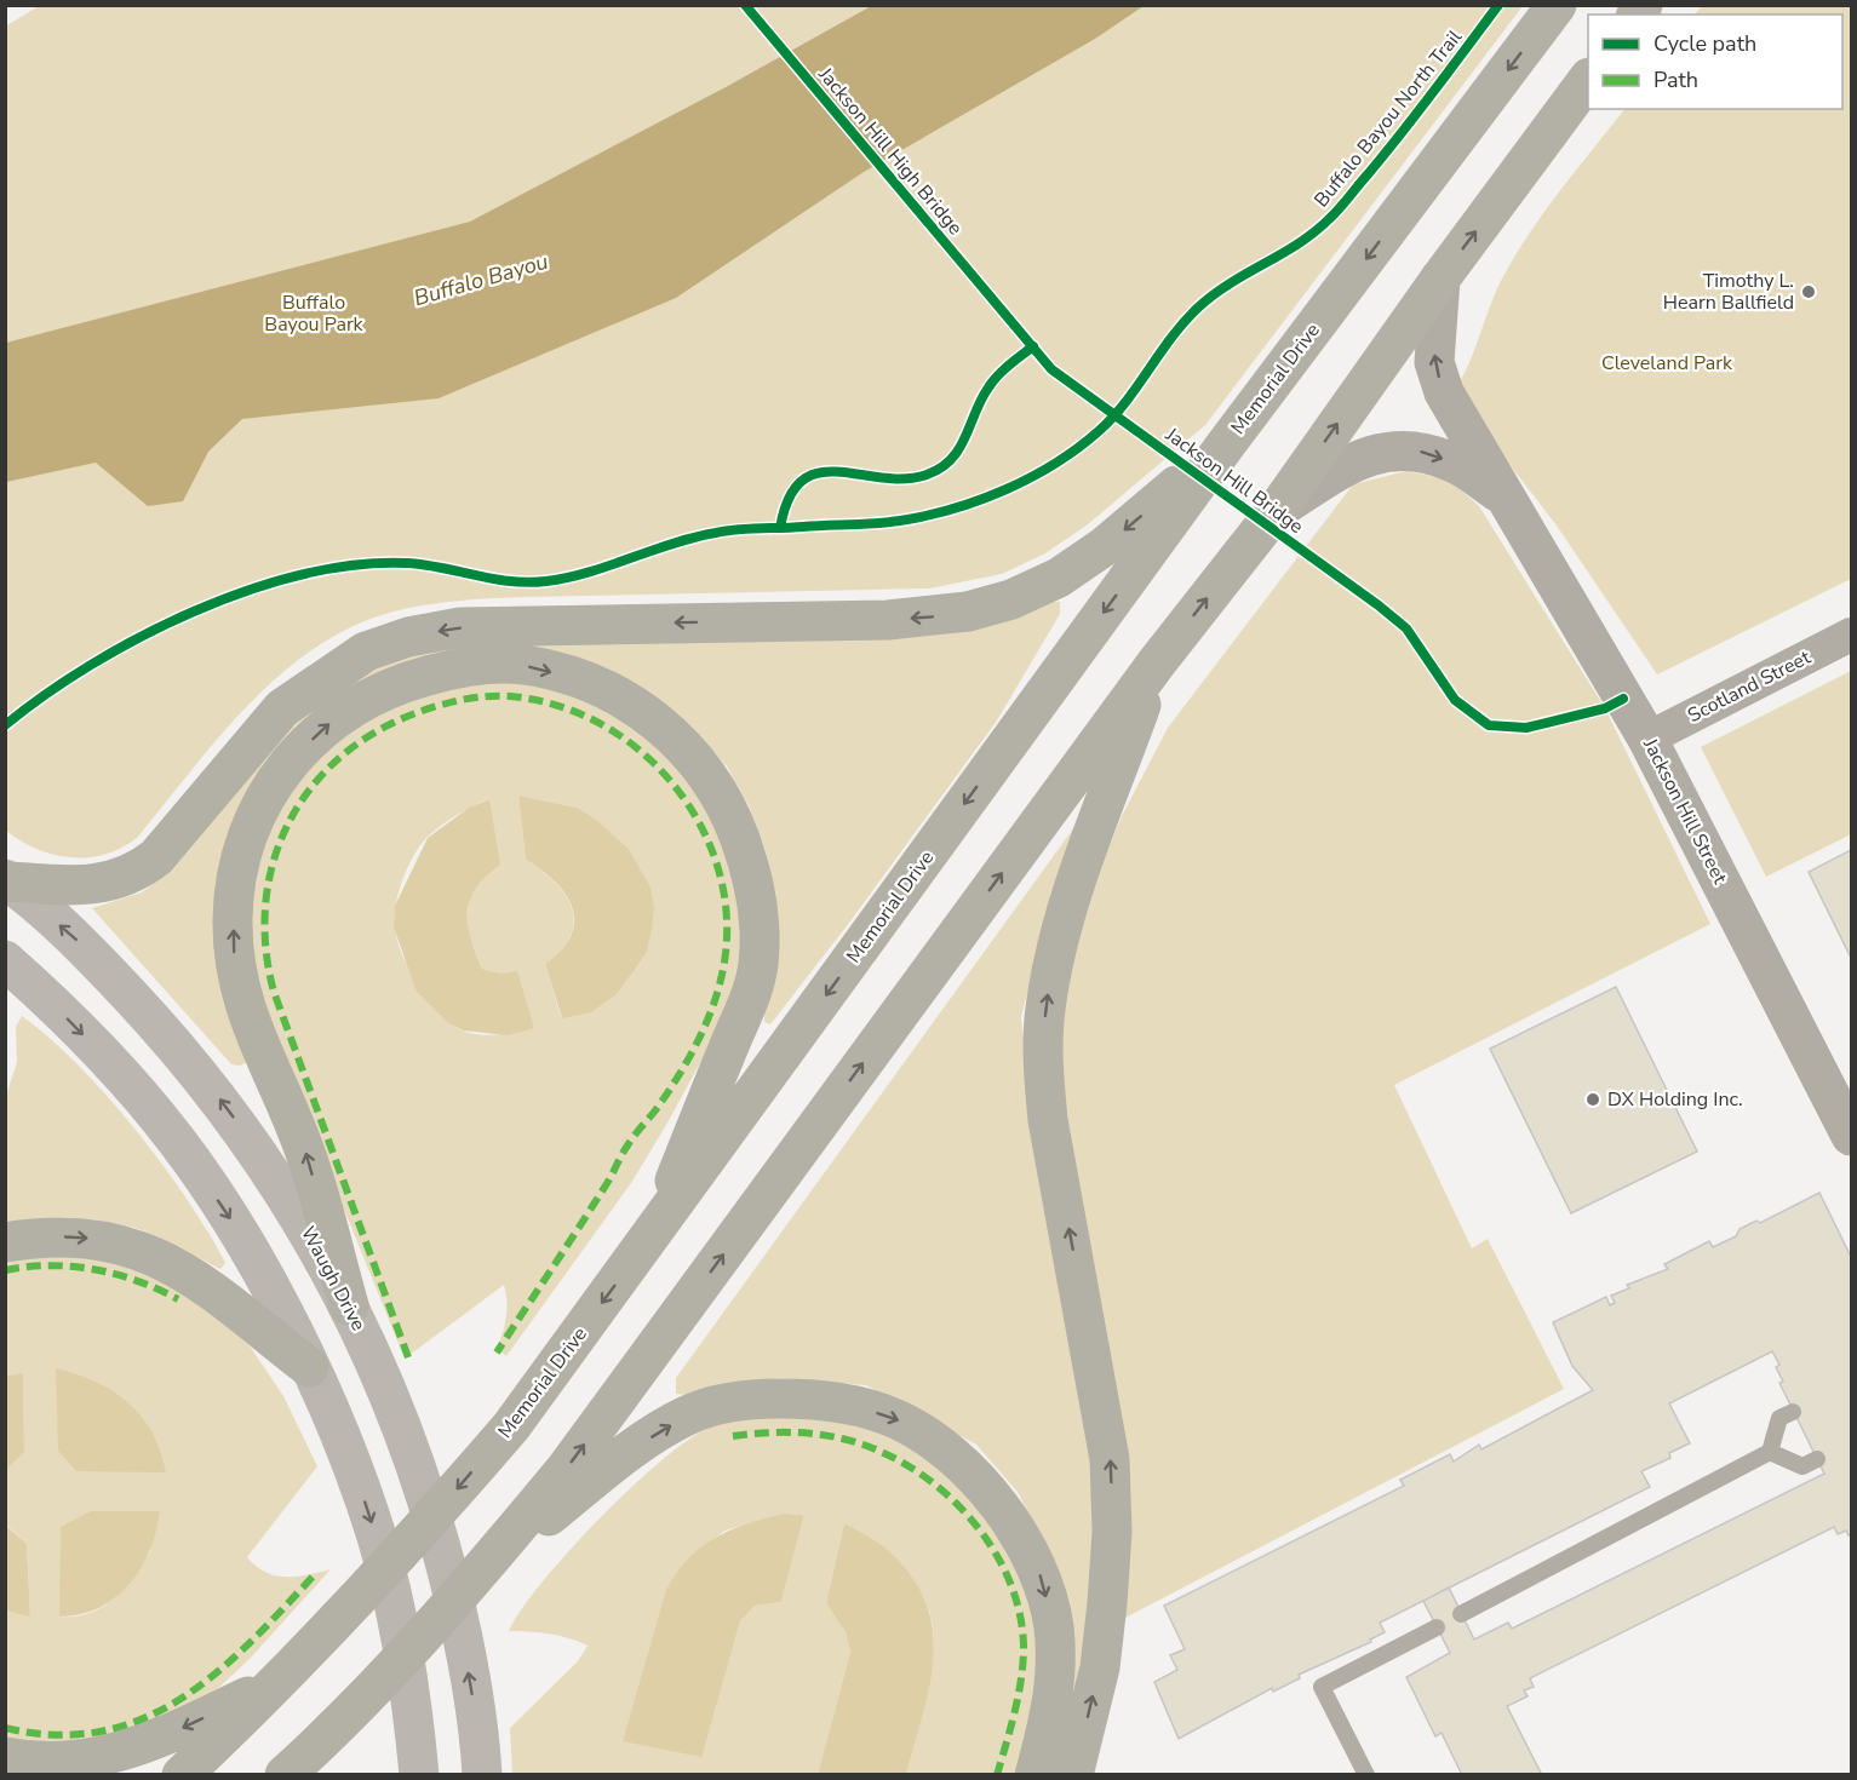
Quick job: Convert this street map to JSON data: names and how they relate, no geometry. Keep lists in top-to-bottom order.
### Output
{
  "streets": {
    "main road": ["Memorial Drive", "Waugh Drive"],
    "street": ["Scotland Street", "Jackson Hill Street"],
    "cycle path": ["Buffalo Bayou North Trail", "Jackson Hill High Bridge"]
  },
  "crossings": [
    ["Scotland Street", "Jackson Hill Street"]
  ],
  "water": ["Buffalo Bayou"],
  "parks": ["Buffalo Bayou Park", "Cleveland Park"],
  "places": ["Timothy L. Hearn Ballfield", "DX Holding Inc."],
  "legend": ["Cycle path", "Path"]
}
